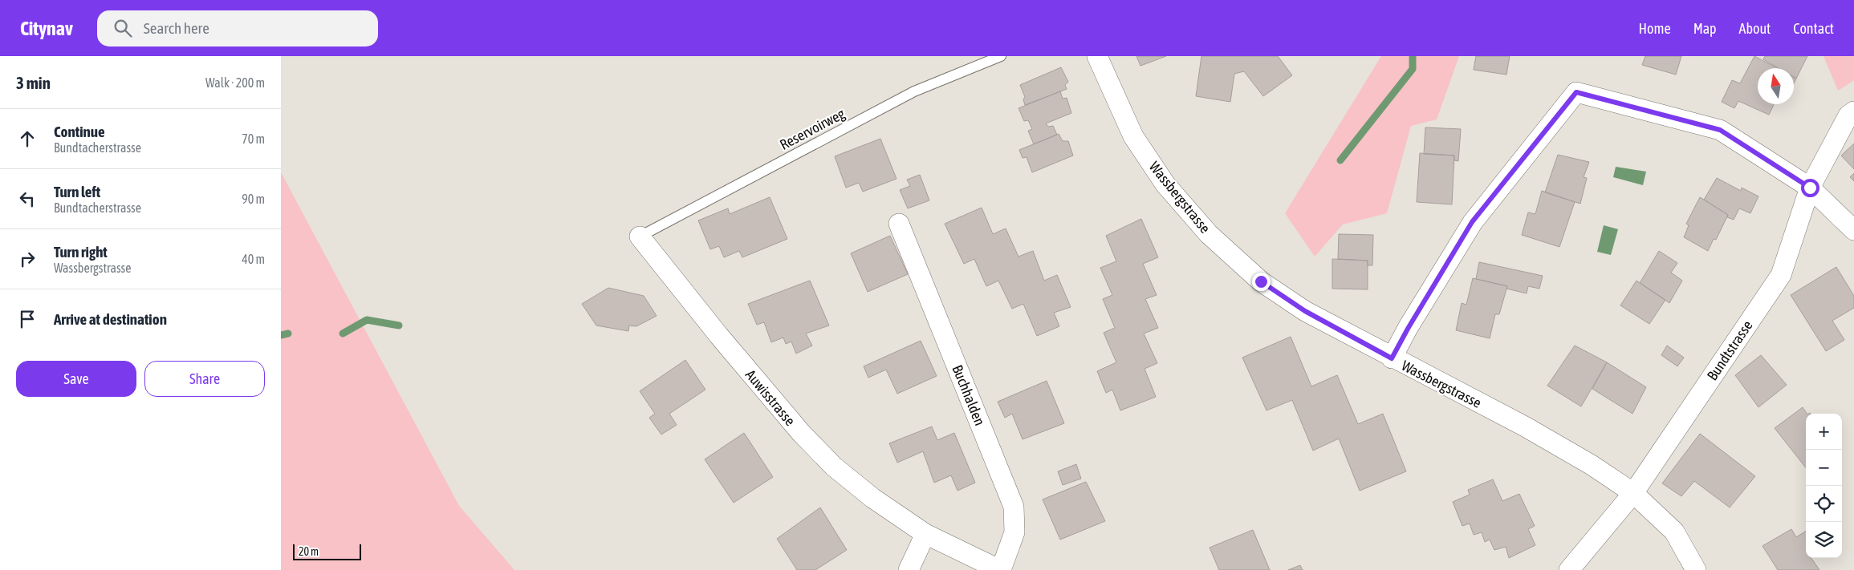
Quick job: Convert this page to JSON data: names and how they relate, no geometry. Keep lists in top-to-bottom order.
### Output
{
  "streets": {
    "street": [
      "Wassbergstrasse",
      "Bundtstrasse",
      "Buchhalden",
      "Auwisstrasse"
    ],
    "lane": ["Reservoirweg"]
  },
  "crossings": [
    ["Reservoirweg", "Auwisstrasse"],
    ["Wassbergstrasse", "Bundtstrasse"],
    ["Buchhalden", "Auwisstrasse"]
  ],
  "scale_bar": "20 m",
  "north": "top",
  "page": {
    "header": "Citynav",
    "search": "Search here",
    "nav": [
      "Home",
      "Map",
      "About",
      "Contact"
    ],
    "heading": ["3 min", "Walk · 200 m"],
    "list": [
      ["Continue", "Bundtacherstrasse", "70 m"],
      ["Turn left", "Bundtacherstrasse", "90 m"],
      ["Turn right", "Wassbergstrasse", "40 m"],
      "Arrive at destination"
    ],
    "buttons": ["Save", "Share"],
    "map_buttons": ["+", "−"],
    "scale": "20 m"
  }
}
